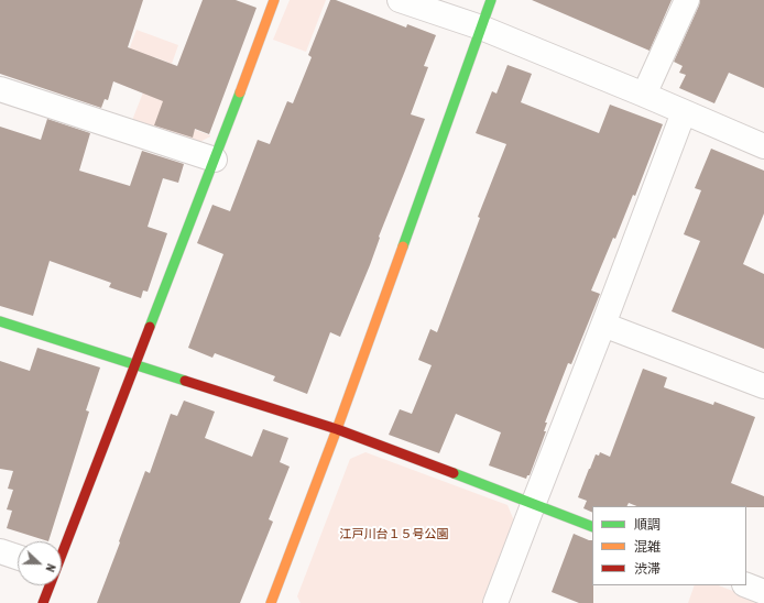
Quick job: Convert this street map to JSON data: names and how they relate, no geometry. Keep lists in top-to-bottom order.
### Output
{
  "parks": ["江戸川台１５号公園"],
  "legend": ["順調", "混雑", "渋滞"],
  "north": "right"
}
